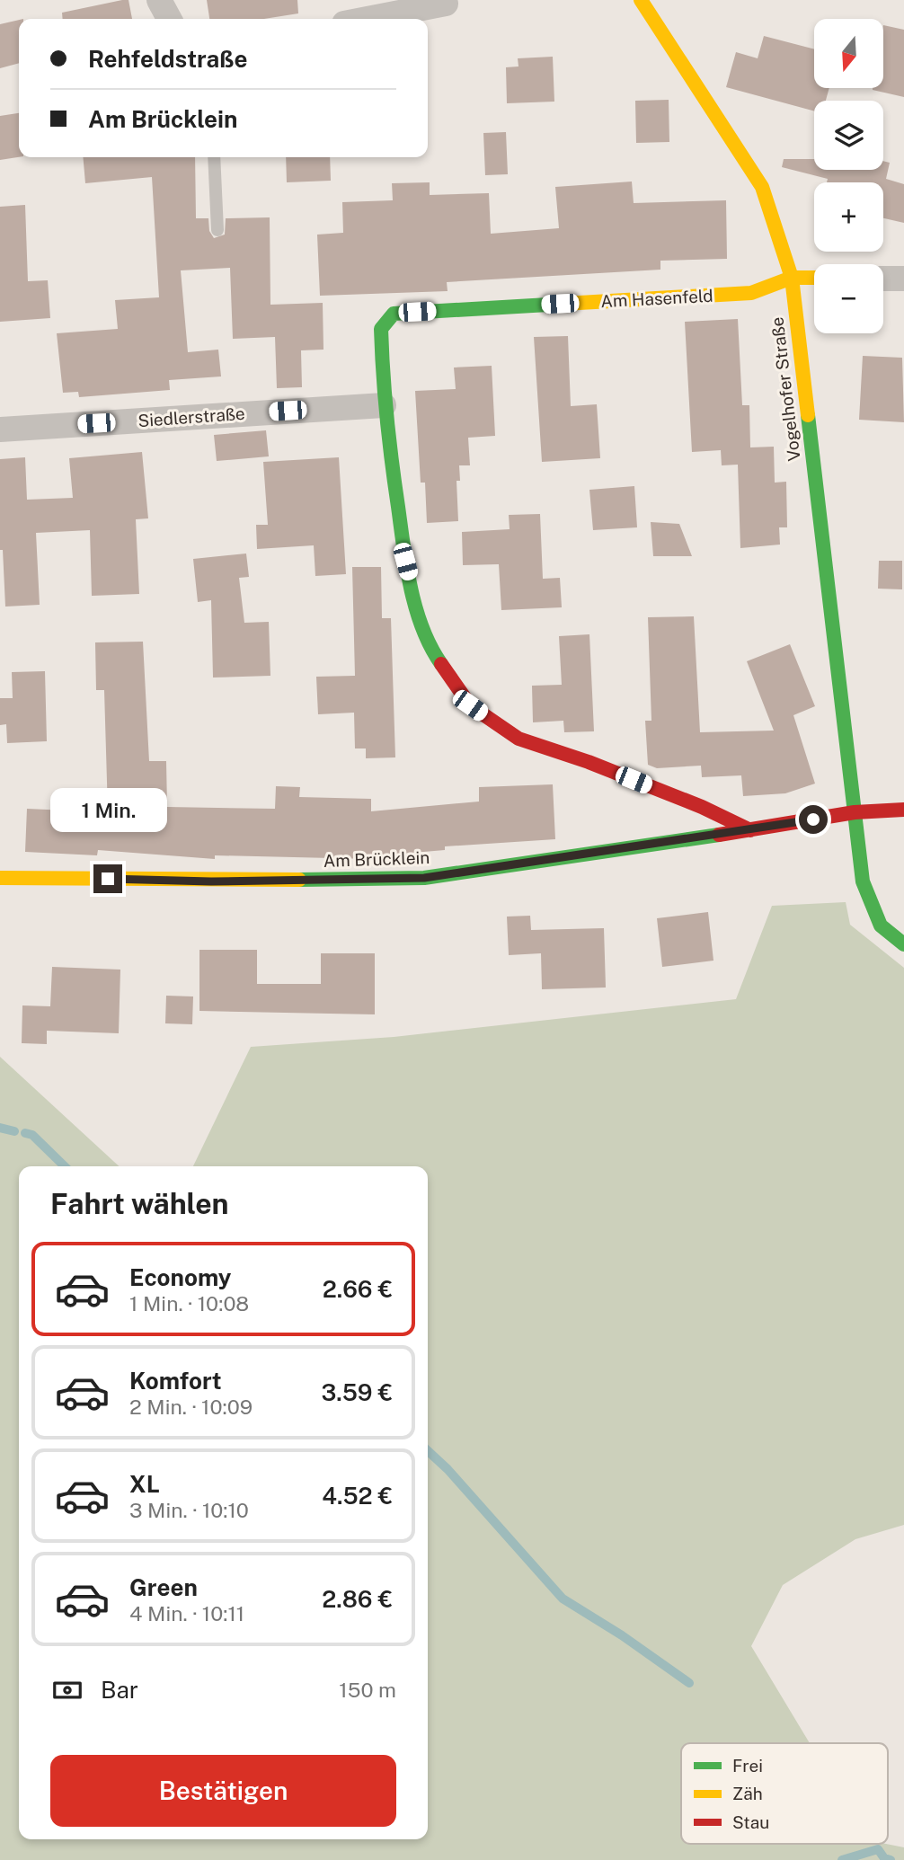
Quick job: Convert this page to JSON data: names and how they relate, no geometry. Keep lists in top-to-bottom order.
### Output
{
  "streets": {
    "street": [
      "Am Hasenfeld",
      "Vogelhofer Straße",
      "Siedlerstraße",
      "Am Brücklein"
    ]
  },
  "crossings": [
    ["Am Hasenfeld", "Vogelhofer Straße"],
    ["Am Hasenfeld", "Siedlerstraße"],
    ["Am Hasenfeld", "Am Brücklein"],
    ["Vogelhofer Straße", "Am Brücklein"]
  ],
  "legend": ["Frei", "Zäh", "Stau"],
  "north": "bottom",
  "page": {
    "map_buttons": ["+", "−"],
    "banner": ["Rehfeldstraße", "Am Brücklein"],
    "bubble": "1 Min.",
    "heading": "Fahrt wählen",
    "list": [
      {
        "name": "Economy",
        "note": "1 Min. · 10:08",
        "value": "2.66 €"
      },
      {
        "name": "Komfort",
        "note": "2 Min. · 10:09",
        "value": "3.59 €"
      },
      {
        "name": "XL",
        "note": "3 Min. · 10:10",
        "value": "4.52 €"
      },
      {
        "name": "Green",
        "note": "4 Min. · 10:11",
        "value": "2.86 €"
      }
    ],
    "pay": ["Bar", "150 m"],
    "buttons": "Bestätigen"
  }
}
